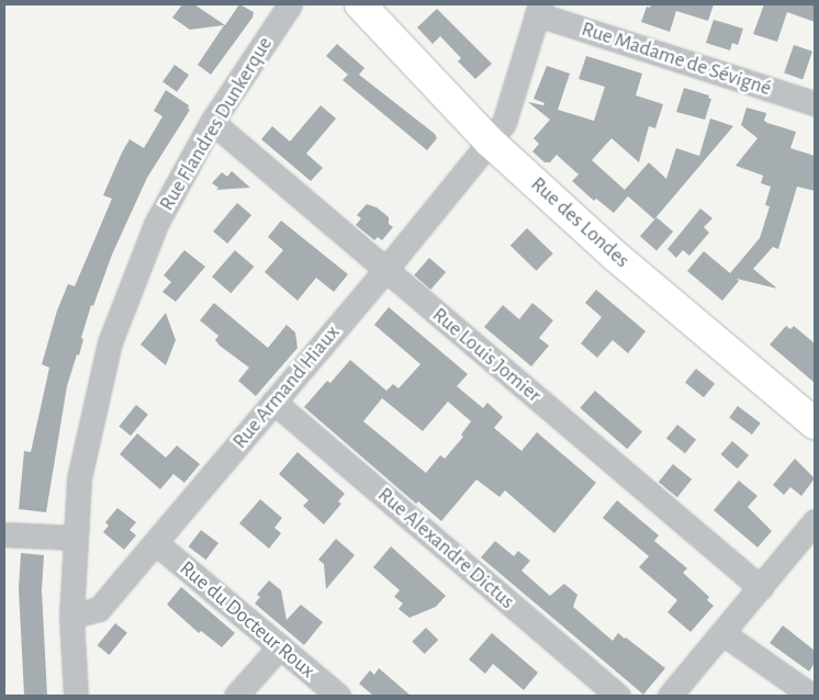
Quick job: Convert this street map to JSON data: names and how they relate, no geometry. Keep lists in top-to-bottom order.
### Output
{
  "streets": {
    "street": [
      "Rue Madame de Sévigné",
      "Rue Flandres Dunkerque",
      "Rue des Londes",
      "Rue Louis Jomier",
      "Rue Armand Hiaux",
      "Rue Alexandre Dictus",
      "Rue du Docteur Roux"
    ]
  },
  "crossings": [
    ["Rue Madame de Sévigné", "Rue Armand Hiaux"],
    ["Rue Flandres Dunkerque", "Rue Louis Jomier"],
    ["Rue Flandres Dunkerque", "Rue Armand Hiaux"],
    ["Rue des Londes", "Rue Armand Hiaux"],
    ["Rue Louis Jomier", "Rue Armand Hiaux"],
    ["Rue Armand Hiaux", "Rue Alexandre Dictus"],
    ["Rue Armand Hiaux", "Rue du Docteur Roux"]
  ]
}
